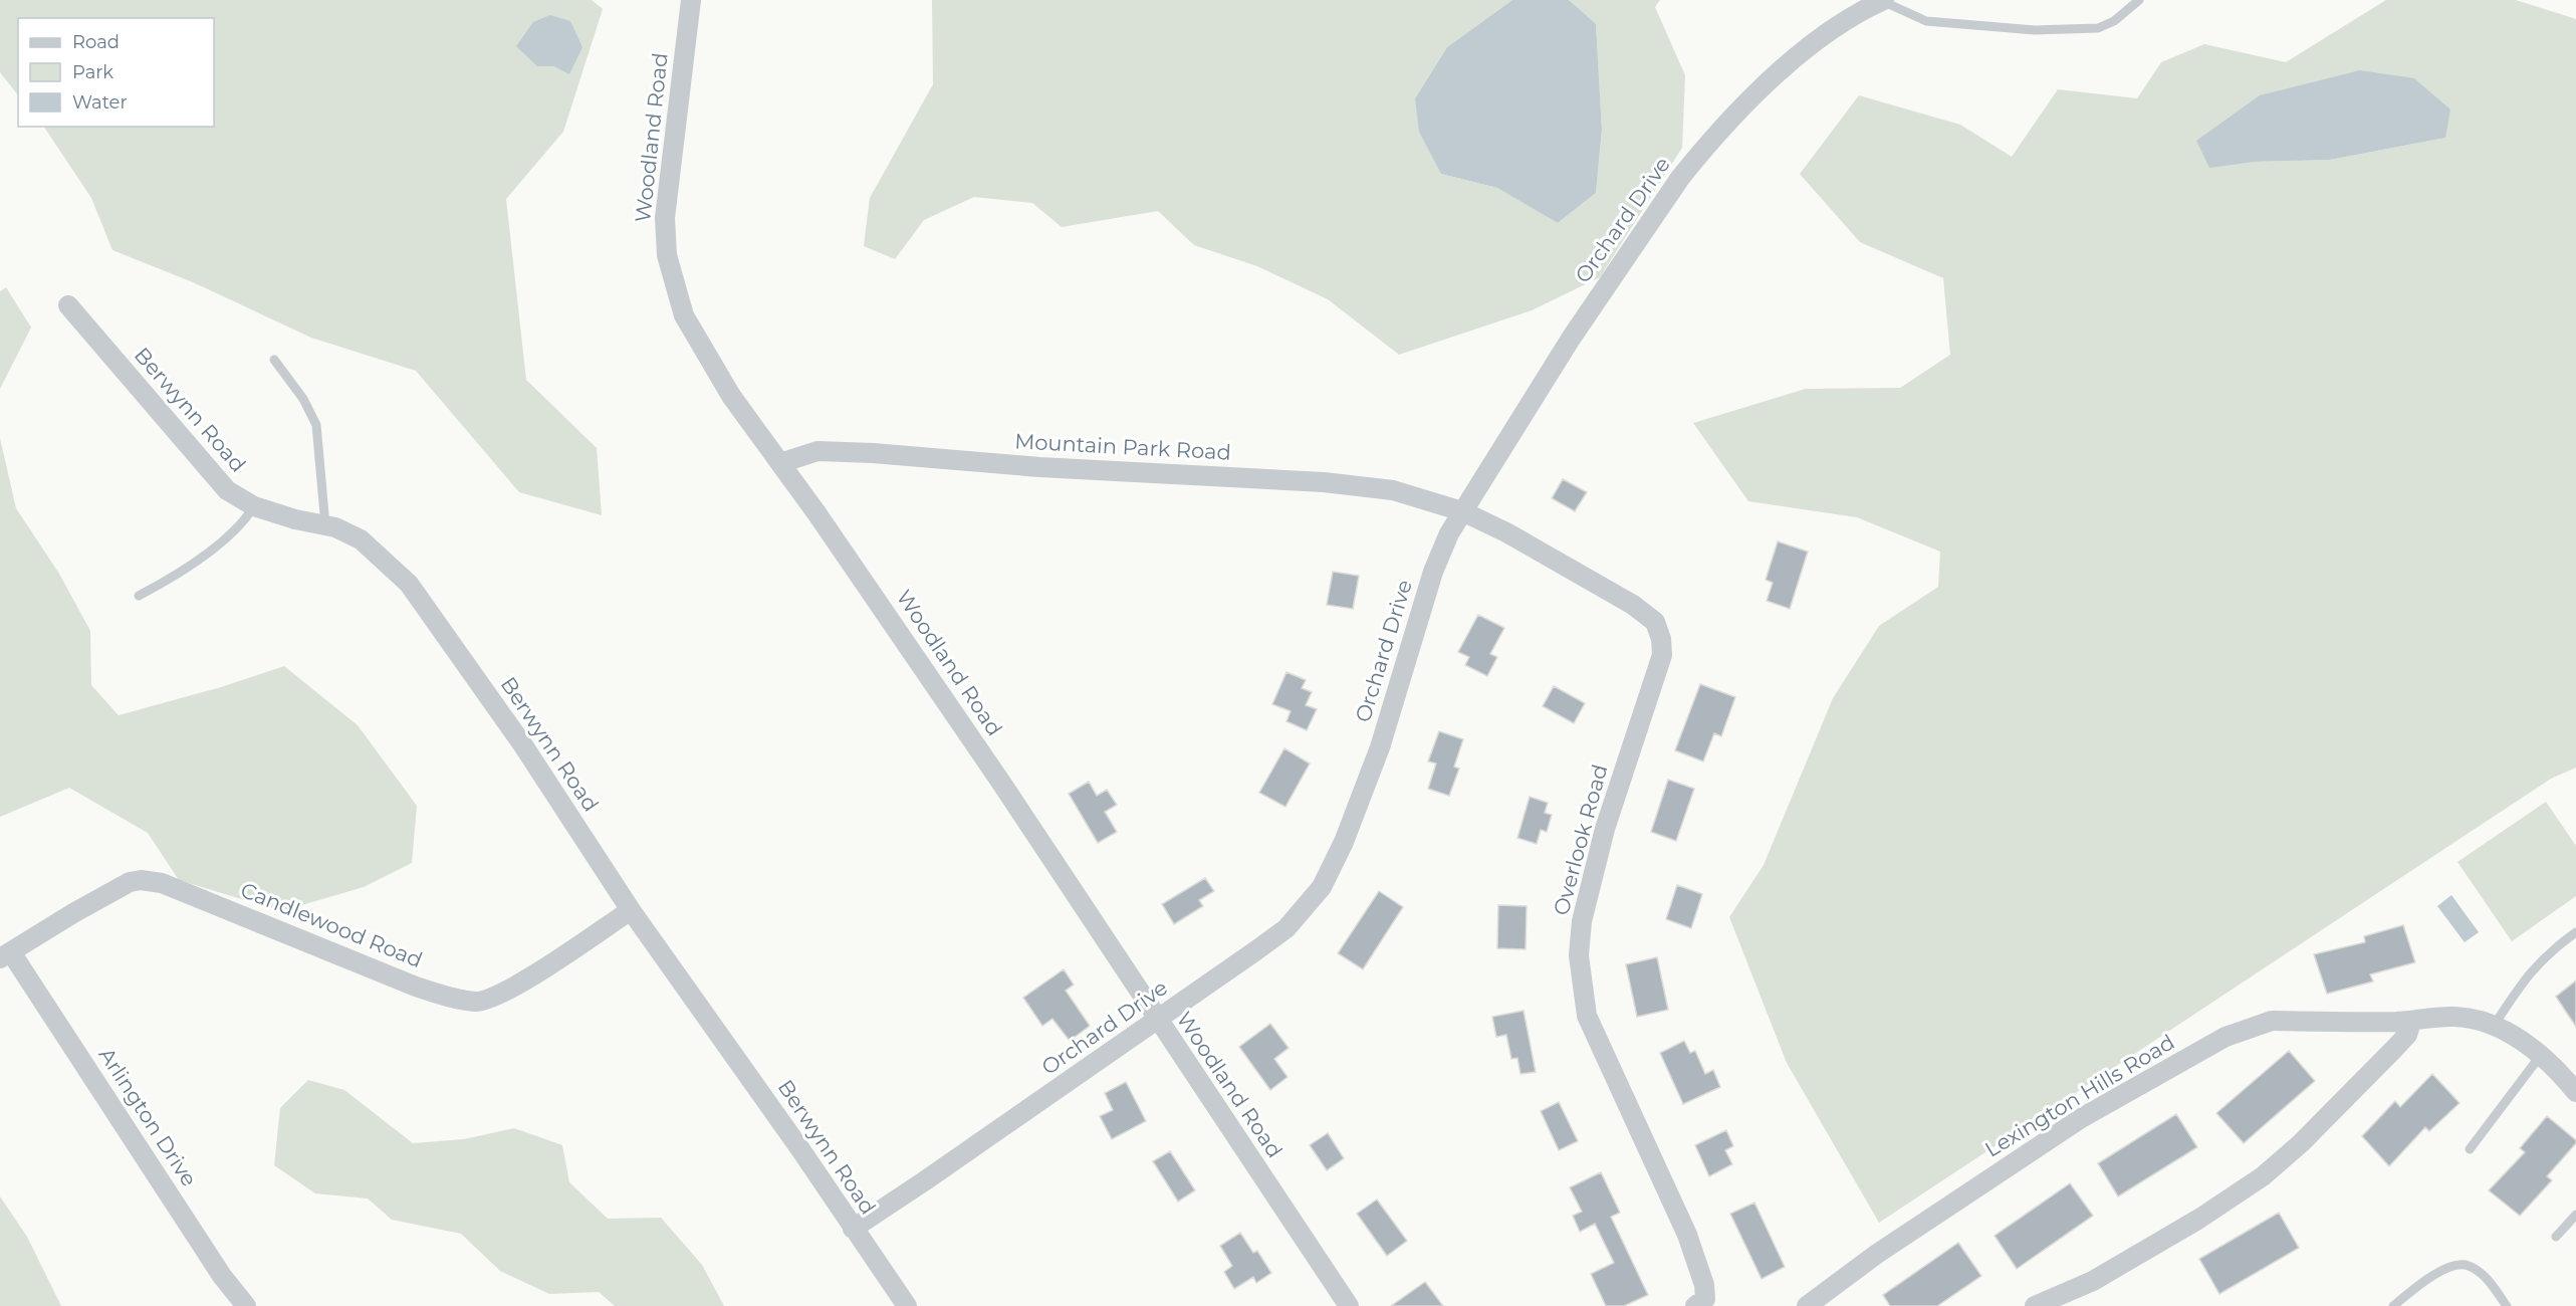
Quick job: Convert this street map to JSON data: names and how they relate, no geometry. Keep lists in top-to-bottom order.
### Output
{
  "streets": {
    "street": [
      "Woodland Road",
      "Orchard Drive",
      "Berwynn Road",
      "Mountain Park Road",
      "Overlook Road",
      "Candlewood Road",
      "Lexington Hills Road",
      "Arlington Drive"
    ]
  },
  "crossings": [
    ["Woodland Road", "Orchard Drive"],
    ["Woodland Road", "Mountain Park Road"],
    ["Orchard Drive", "Berwynn Road"],
    ["Orchard Drive", "Mountain Park Road"],
    ["Orchard Drive", "Overlook Road"],
    ["Berwynn Road", "Candlewood Road"],
    ["Mountain Park Road", "Overlook Road"],
    ["Candlewood Road", "Arlington Drive"]
  ],
  "legend": ["Road", "Park", "Water"]
}
